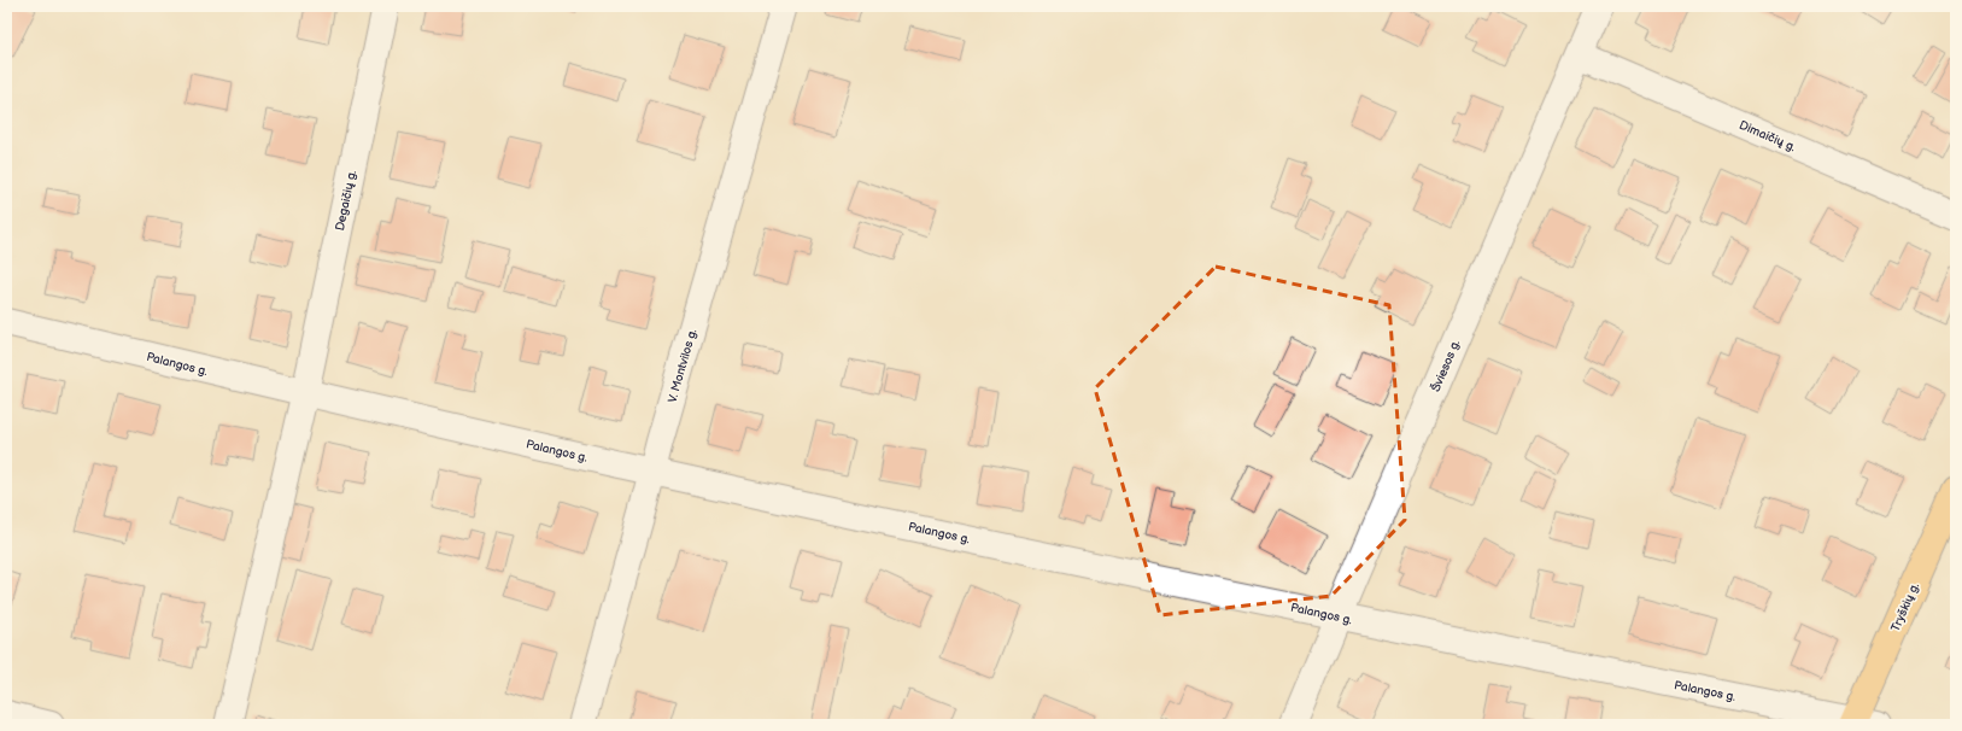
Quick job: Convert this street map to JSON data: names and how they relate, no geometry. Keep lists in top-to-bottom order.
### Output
{
  "streets": {
    "main road": ["Tryškių g."],
    "street": [
      "Dimaičių g.",
      "Degaičių g.",
      "Palangos g.",
      "V. Montvilos g.",
      "Šviesos g."
    ]
  },
  "crossings": [
    ["Dimaičių g.", "Šviesos g."],
    ["Degaičių g.", "Palangos g."],
    ["Palangos g.", "V. Montvilos g."],
    ["Palangos g.", "Šviesos g."],
    ["Palangos g.", "Tryškių g."]
  ]
}
